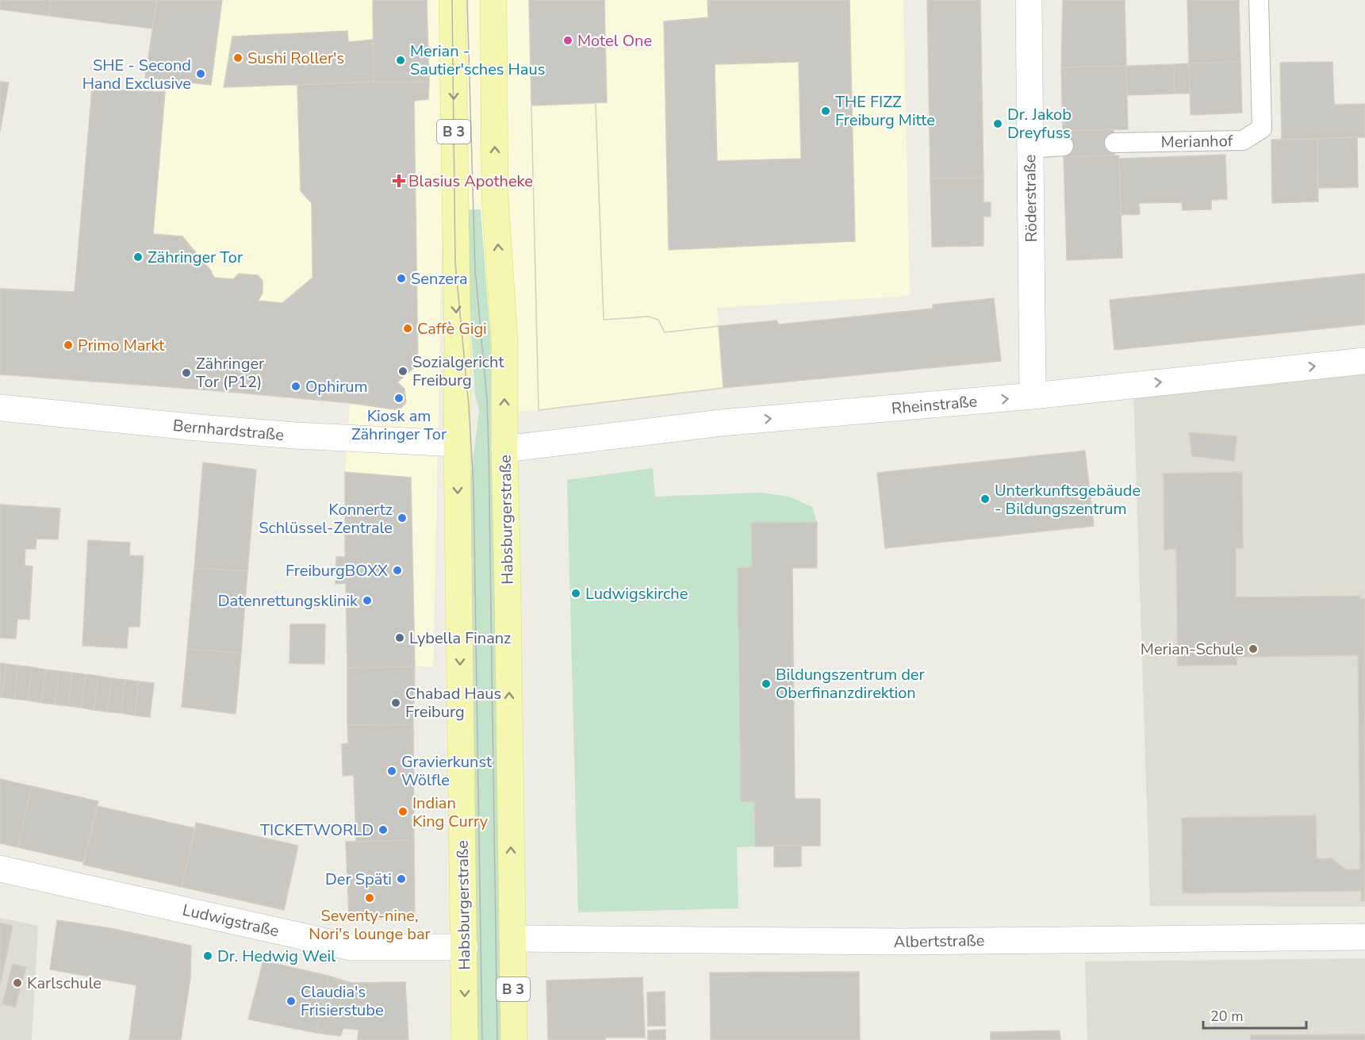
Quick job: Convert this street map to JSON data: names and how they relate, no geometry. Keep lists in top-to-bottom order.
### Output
{
  "streets": {
    "main road": ["B 3", "Habsburgerstraße"],
    "street": [
      "Röderstraße",
      "Rheinstraße",
      "Bernhardstraße",
      "Ludwigstraße",
      "Albertstraße"
    ],
    "lane": ["Merianhof"]
  },
  "crossings": [
    ["Röderstraße", "Rheinstraße"],
    ["Rheinstraße", "Habsburgerstraße"],
    ["Bernhardstraße", "Habsburgerstraße"],
    ["Habsburgerstraße", "Ludwigstraße"],
    ["Habsburgerstraße", "Albertstraße"]
  ],
  "one_way": ["Rheinstraße"],
  "places": {
    "other": [
      "Motel One",
      "Sushi Roller's",
      "Merian - Sautier'sches Haus",
      "SHE - Second Hand Exclusive",
      "THE FIZZ Freiburg Mitte",
      "Dr. Jakob Dreyfuss",
      "Zähringer Tor",
      "Senzera",
      "Caffè Gigi",
      "Primo Markt",
      "Sozialgericht Freiburg",
      "Zähringer Tor (P12)",
      "Ophirum",
      "Kiosk am Zähringer Tor",
      "Unterkunftsgebäude - Bildungszentrum",
      "Konnertz Schlüssel-Zentrale",
      "FreiburgBOXX",
      "Ludwigskirche",
      "Datenrettungsklinik",
      "Lybella Finanz",
      "Merian-Schule",
      "Bildungszentrum der Oberfinanzdirektion",
      "Chabad Haus Freiburg",
      "Gravierkunst Wölfle",
      "Indian King Curry",
      "TICKETWORLD",
      "Der Späti",
      "Seventy-nine, Nori's lounge bar",
      "Dr. Hedwig Weil",
      "Karlschule",
      "Claudia's Frisierstube"
    ],
    "health": ["Blasius Apotheke"]
  },
  "scale_bar": "20 m"
}
